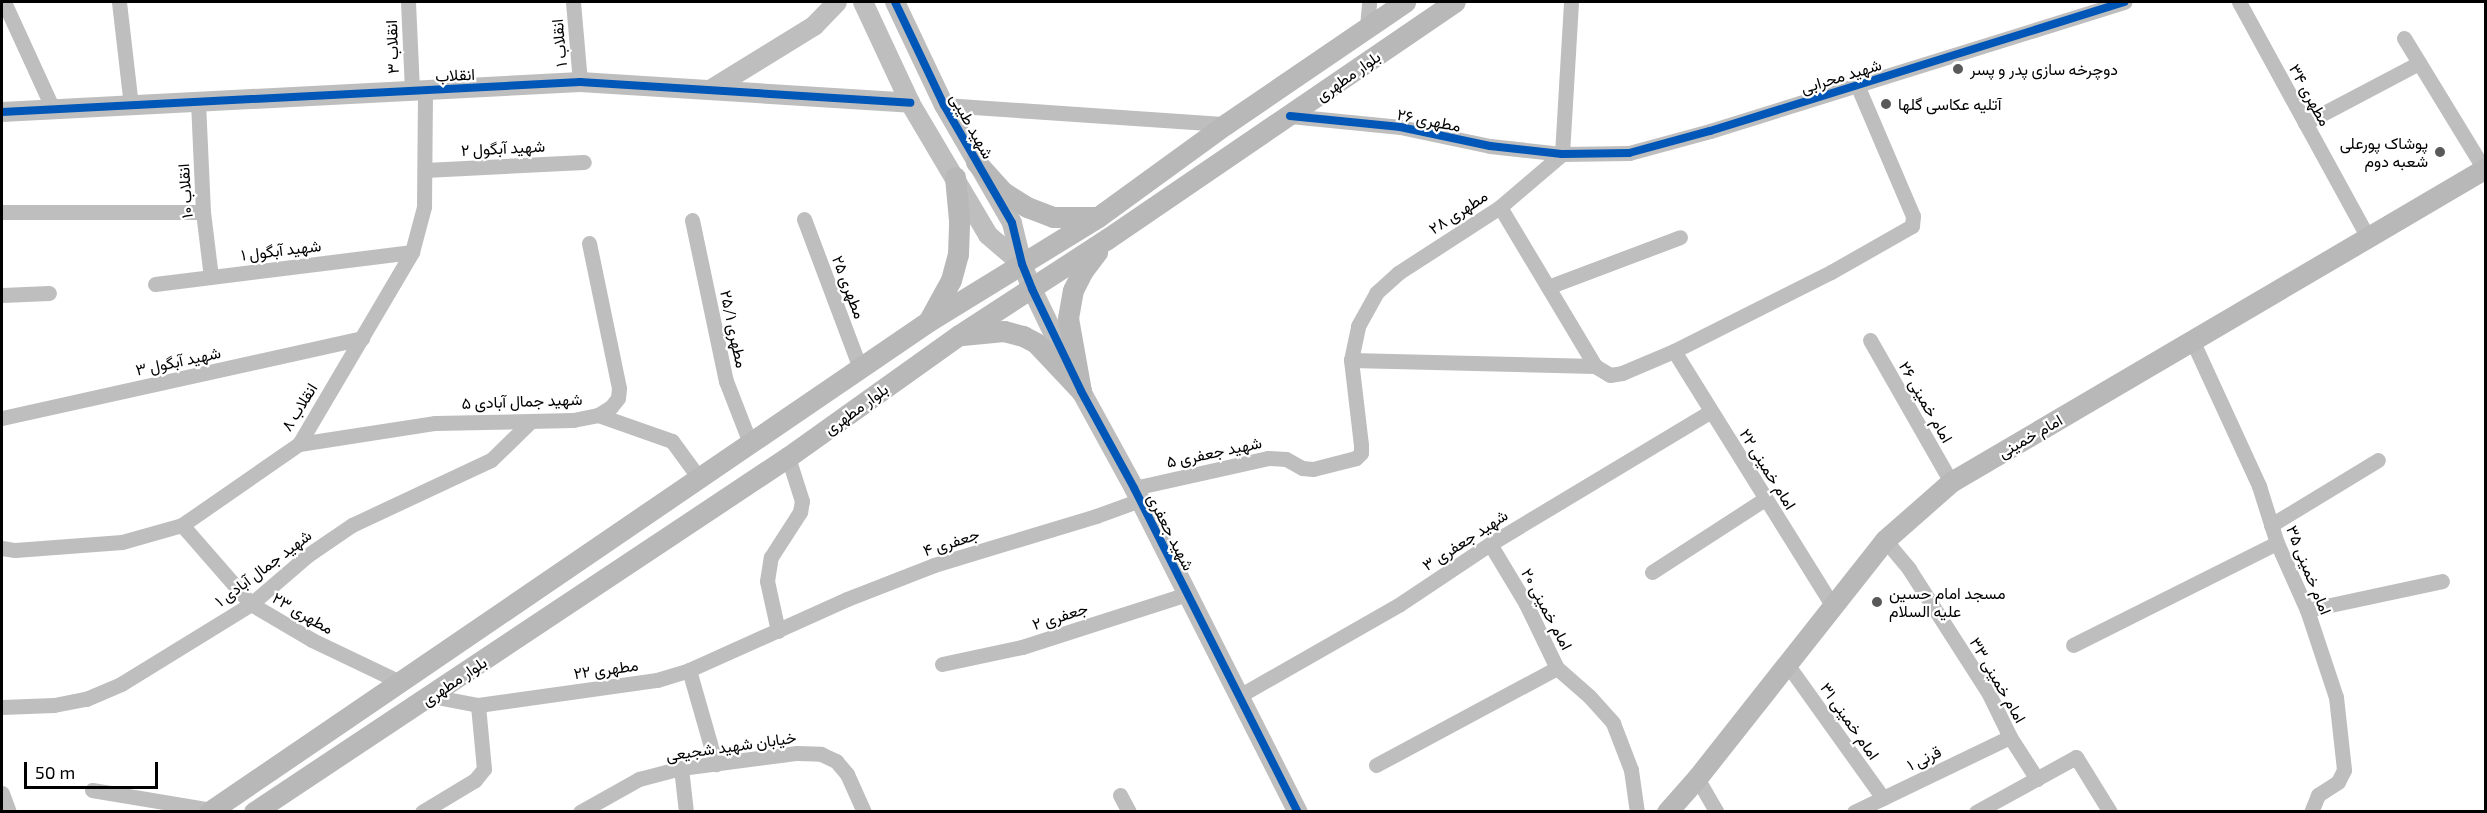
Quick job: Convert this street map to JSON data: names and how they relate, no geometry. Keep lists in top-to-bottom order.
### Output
{
  "streets": {
    "main road": ["بلوار مطهری", "امام خمینی"],
    "street": [
      "انقلاب ۱",
      "انقلاب ۳",
      "انقلاب",
      "شهید محرابی",
      "مطهری ۳۴",
      "مطهری ۲۶",
      "شهید طیبی",
      "شهید آبگول ۲",
      "انقلاب ۱۰",
      "مطهری ۲۸",
      "شهید آبگول ۱",
      "مطهری ۲۵",
      "مطهری ۲۵/۱",
      "شهید آبگول ۳",
      "شهید جمال آبادی ۵",
      "امام خمینی ۲۶",
      "انقلاب ۸",
      "شهید جعفری ۵",
      "امام خمینی ۲۲",
      "شهید جعفری",
      "شهید جعفری ۳",
      "جعفری ۴",
      "شهید جمال آبادی ۱",
      "امام خمینی ۳۵",
      "امام خمینی ۲۰",
      "مطهری ۲۳",
      "جعفری ۲",
      "مطهری ۲۲",
      "امام خمینی ۳۳",
      "امام خمینی ۳۱",
      "خیابان شهید شجیعی",
      "قرنی ۱"
    ]
  },
  "crossings": [
    ["انقلاب ۱", "انقلاب"],
    ["انقلاب ۳", "انقلاب"],
    ["انقلاب ۳", "انقلاب ۸"],
    ["انقلاب", "انقلاب ۱۰"],
    ["انقلاب", "انقلاب ۸"],
    ["بلوار مطهری", "مطهری ۲۶"],
    ["بلوار مطهری", "شهید طیبی"],
    ["بلوار مطهری", "مطهری ۲۵"],
    ["بلوار مطهری", "مطهری ۲۵/۱"],
    ["بلوار مطهری", "شهید جعفری"],
    ["بلوار مطهری", "مطهری ۲۳"],
    ["بلوار مطهری", "مطهری ۲۲"],
    ["شهید محرابی", "مطهری ۲۶"],
    ["شهید محرابی", "مطهری ۲۸"],
    ["مطهری ۳۴", "امام خمینی"],
    ["مطهری ۲۶", "مطهری ۲۸"],
    ["شهید طیبی", "شهید جعفری"],
    ["شهید آبگول ۲", "انقلاب ۸"],
    ["انقلاب ۱۰", "شهید آبگول ۱"],
    ["مطهری ۲۸", "شهید جعفری ۵"],
    ["شهید آبگول ۱", "انقلاب ۸"],
    ["شهید آبگول ۳", "انقلاب ۸"],
    ["شهید جمال آبادی ۵", "انقلاب ۸"],
    ["شهید جمال آبادی ۵", "شهید جمال آبادی ۱"],
    ["امام خمینی ۲۶", "امام خمینی"],
    ["انقلاب ۸", "مطهری ۲۳"],
    ["امام خمینی", "امام خمینی ۲۲"],
    ["امام خمینی", "امام خمینی ۳۵"],
    ["امام خمینی", "امام خمینی ۳۳"],
    ["امام خمینی", "امام خمینی ۳۱"],
    ["شهید جعفری ۵", "شهید جعفری"],
    ["شهید جعفری ۵", "جعفری ۴"],
    ["امام خمینی ۲۲", "شهید جعفری ۳"],
    ["شهید جعفری", "شهید جعفری ۳"],
    ["شهید جعفری", "جعفری ۴"],
    ["شهید جعفری", "جعفری ۲"],
    ["شهید جعفری ۳", "امام خمینی ۲۰"],
    ["جعفری ۴", "مطهری ۲۲"],
    ["شهید جمال آبادی ۱", "مطهری ۲۳"],
    ["امام خمینی ۳۳", "قرنی ۱"],
    ["امام خمینی ۳۱", "قرنی ۱"]
  ],
  "places": [
    "دوچرخه سازی پدر و پسر",
    "آتلیه عکاسی گلها",
    "پوشاک پورعلی شعبه دوم",
    "مسجد امام حسین علیه السلام"
  ],
  "scale_bar": "50 m"
}
